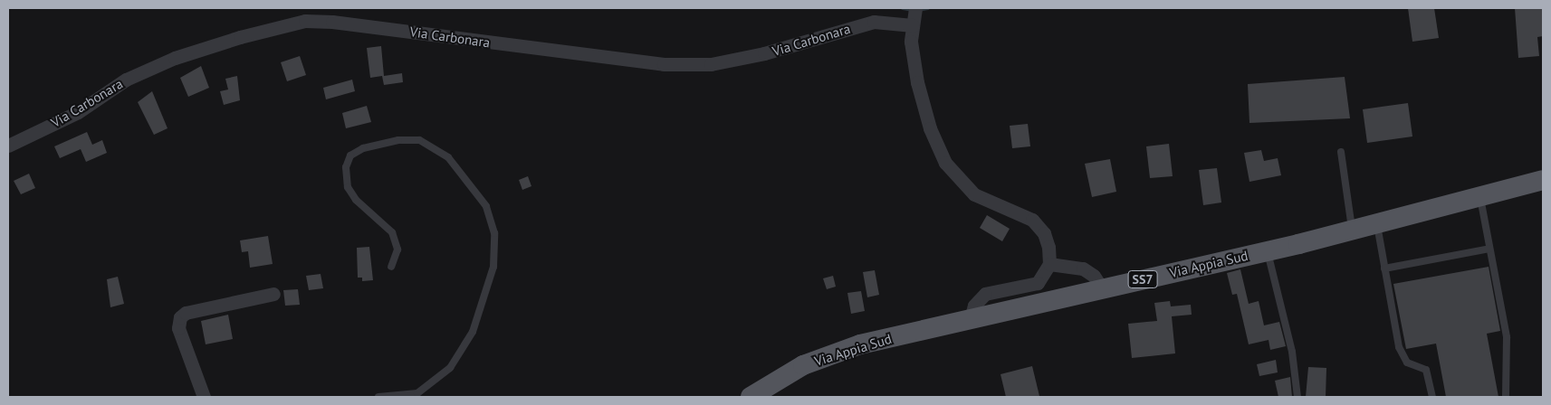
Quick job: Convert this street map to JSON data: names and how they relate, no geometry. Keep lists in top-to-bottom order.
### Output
{
  "streets": {
    "main road": ["Via Appia Sud", "SS7"],
    "street": ["Via Carbonara"]
  }
}
